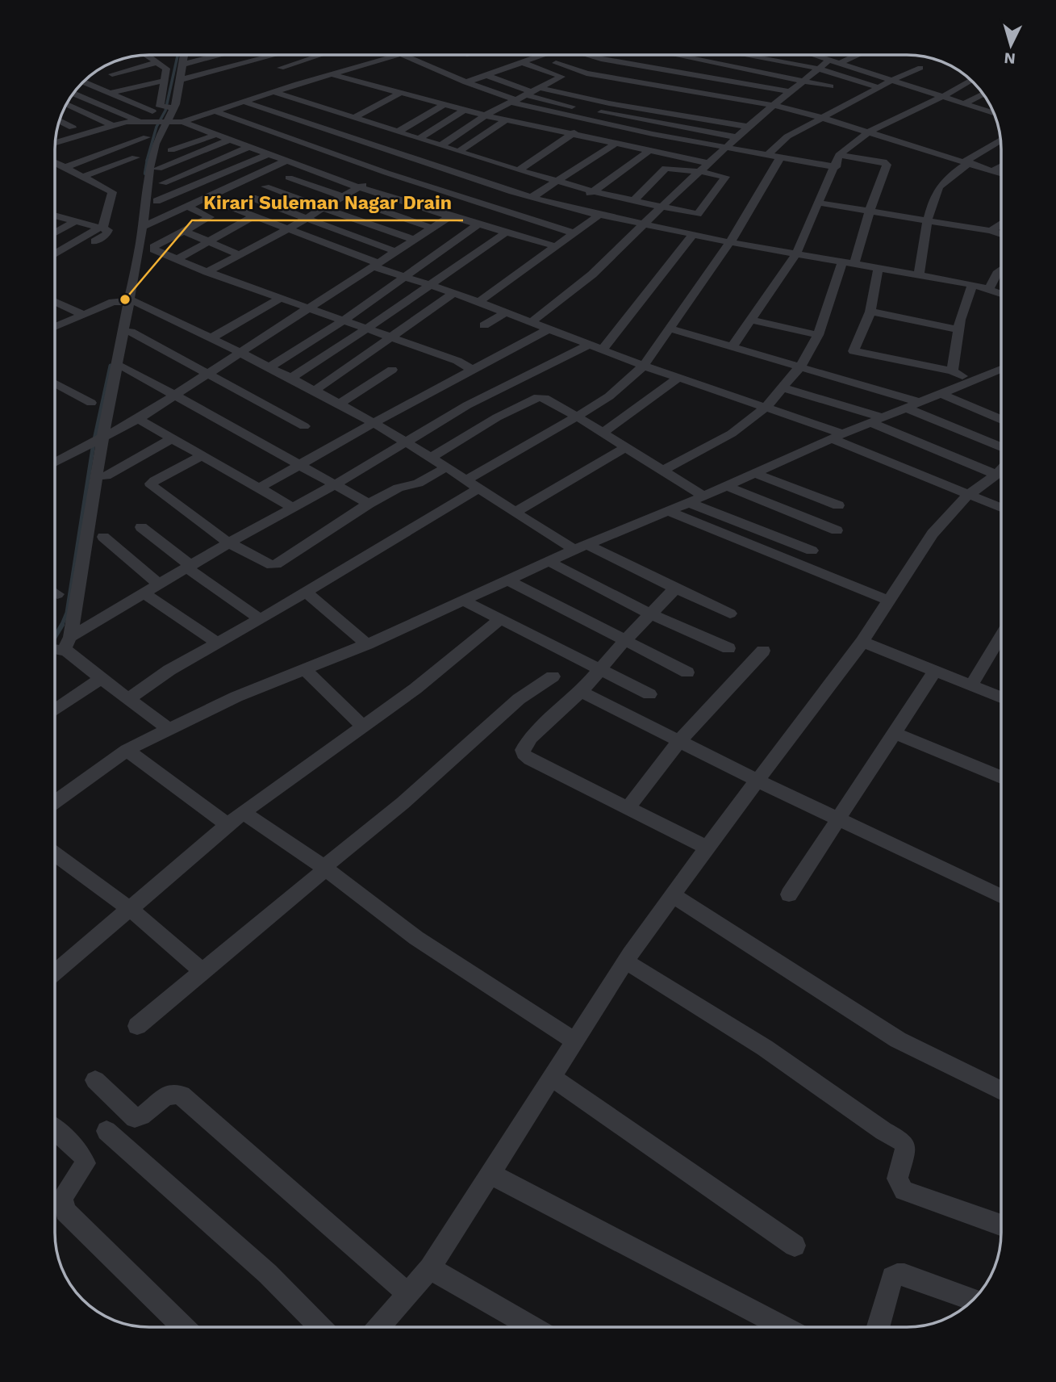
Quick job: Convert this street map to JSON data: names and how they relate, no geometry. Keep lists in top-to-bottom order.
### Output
{
  "places": ["Kirari Suleman Nagar Drain"],
  "north": "bottom"
}
